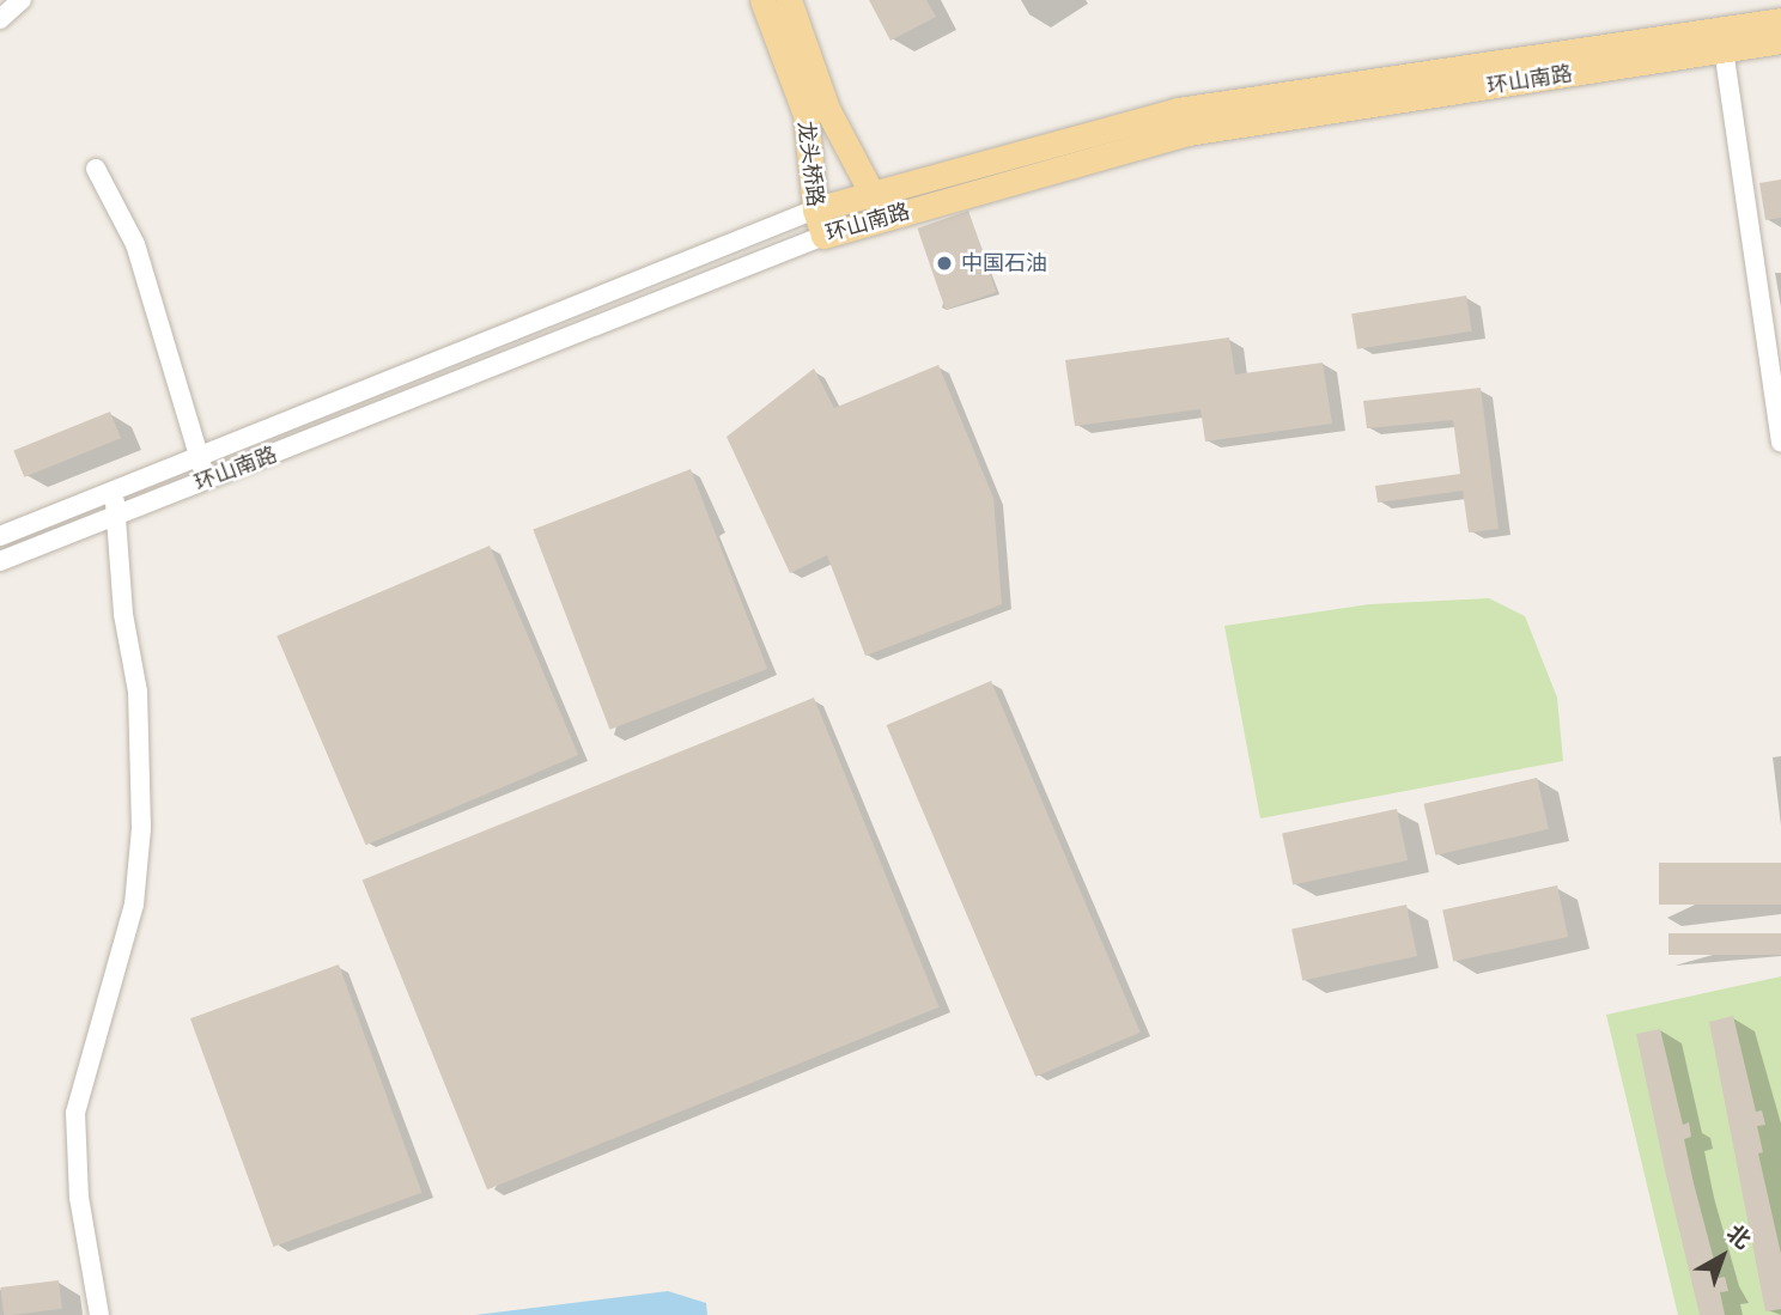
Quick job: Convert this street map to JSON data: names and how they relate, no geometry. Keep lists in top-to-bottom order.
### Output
{
  "streets": {
    "main road": ["环山南路", "龙头桥路"]
  },
  "crossings": [
    ["环山南路", "龙头桥路"]
  ],
  "places": ["中国石油"],
  "north": "top right"
}
